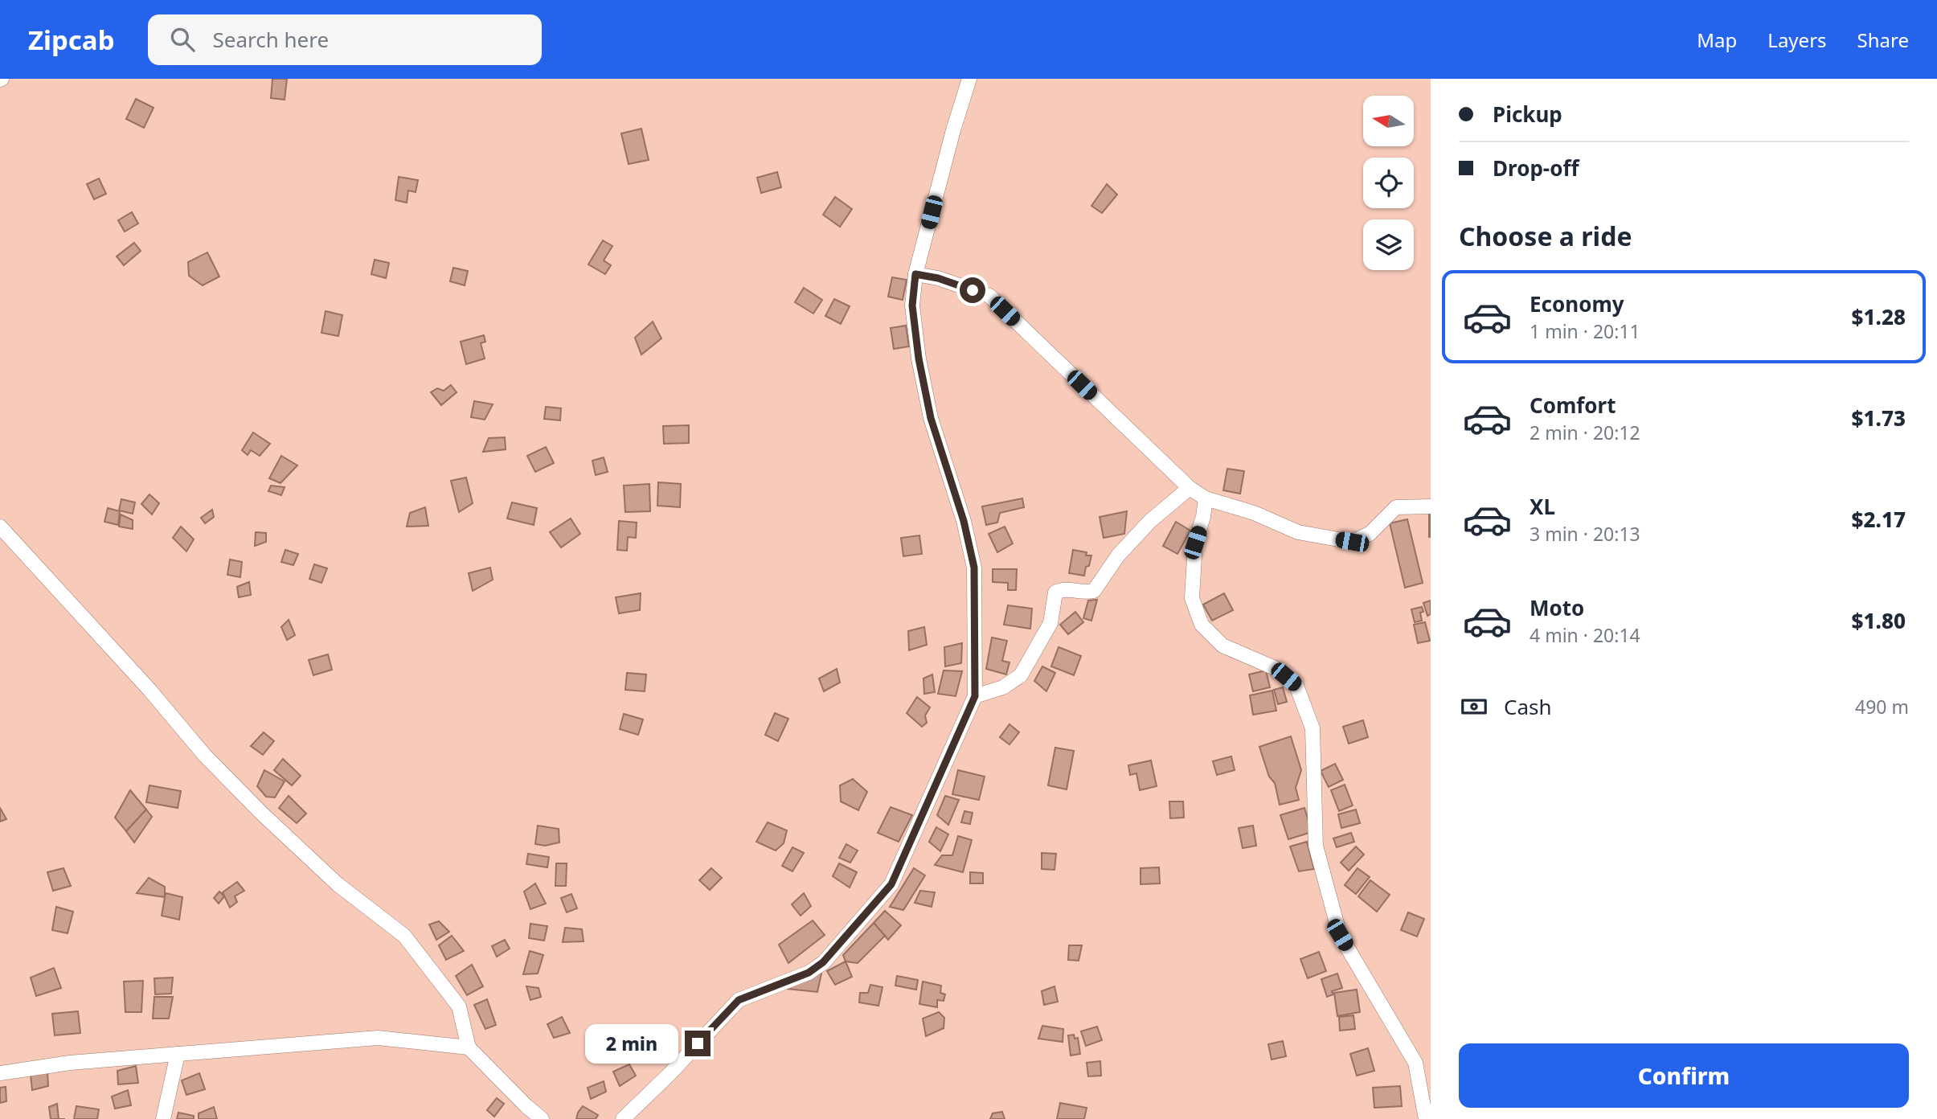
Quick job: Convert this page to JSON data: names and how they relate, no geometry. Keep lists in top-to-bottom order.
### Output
{
  "north": "left",
  "page": {
    "header": "Zipcab",
    "search": "Search here",
    "nav": ["Map", "Layers", "Share"],
    "banner": ["Pickup", "Drop-off"],
    "heading": "Choose a ride",
    "list": [
      {
        "name": "Economy",
        "note": "1 min · 20:11",
        "value": "$1.28"
      },
      {
        "name": "Comfort",
        "note": "2 min · 20:12",
        "value": "$1.73"
      },
      {
        "name": "XL",
        "note": "3 min · 20:13",
        "value": "$2.17"
      },
      {
        "name": "Moto",
        "note": "4 min · 20:14",
        "value": "$1.80"
      }
    ],
    "pay": ["Cash", "490 m"],
    "bubble": "2 min",
    "buttons": "Confirm"
  }
}
